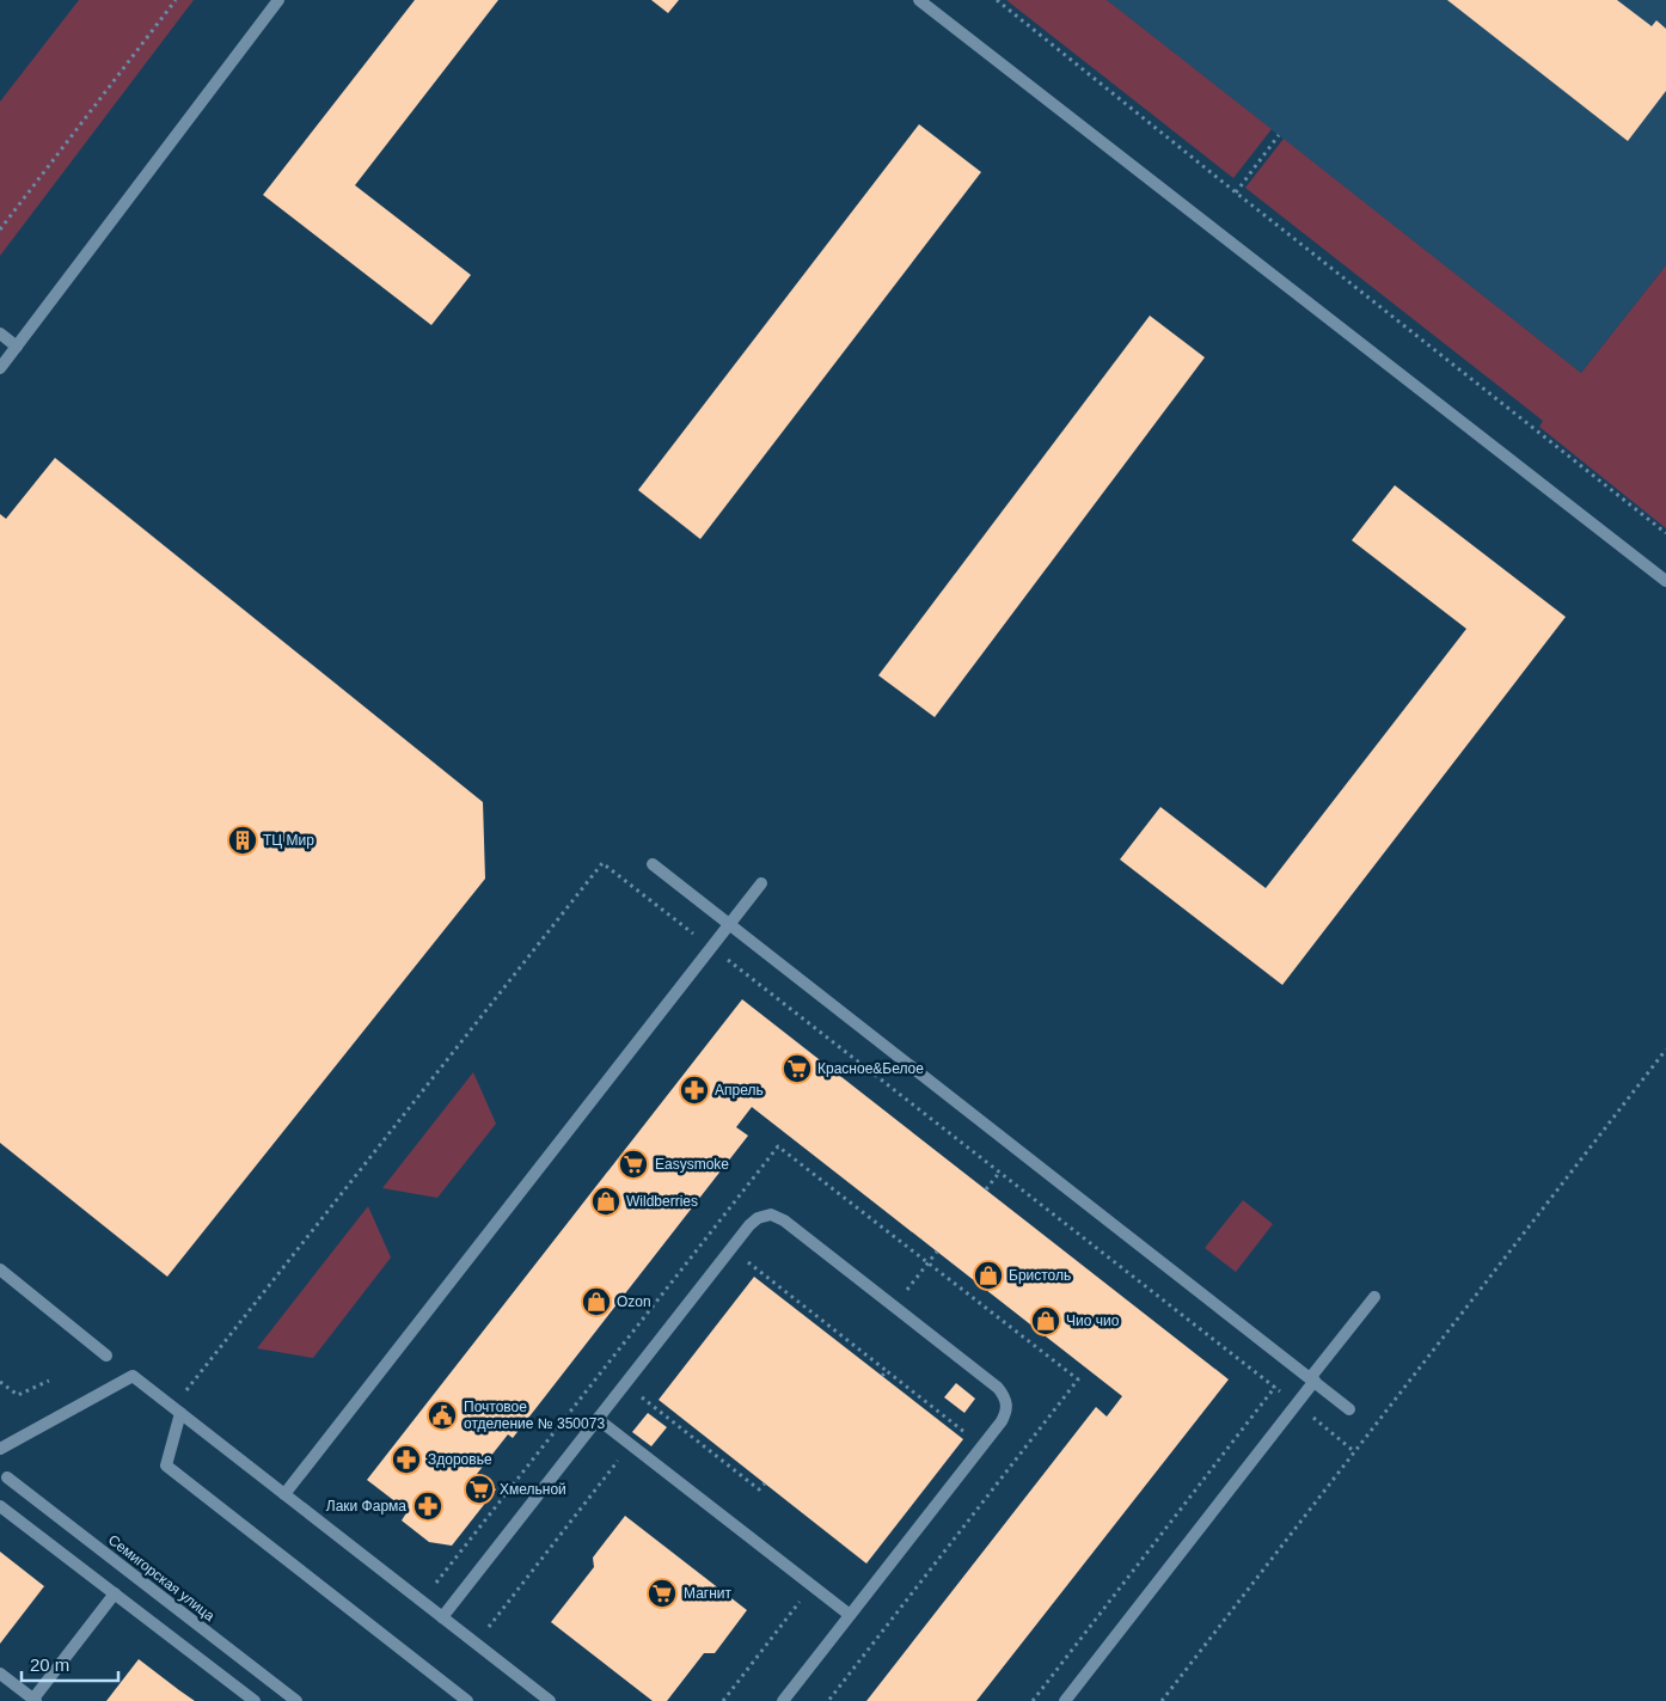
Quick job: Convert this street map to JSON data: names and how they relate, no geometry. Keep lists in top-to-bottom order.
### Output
{
  "streets": {
    "street": ["Семигорская улица"]
  },
  "places": {
    "building": ["ТЦ Мир"],
    "supermarket": [
      "Красное&Белое",
      "Easysmoke",
      "Хмельной",
      "Магнит"
    ],
    "pharmacy": ["Апрель", "Здоровье", "Лаки Фарма"],
    "shop": [
      "Wildberries",
      "Бристоль",
      "Ozon",
      "Чио чио"
    ],
    "public building": ["Почтовое отделение № 350073"]
  },
  "scale_bar": "20 m"
}
